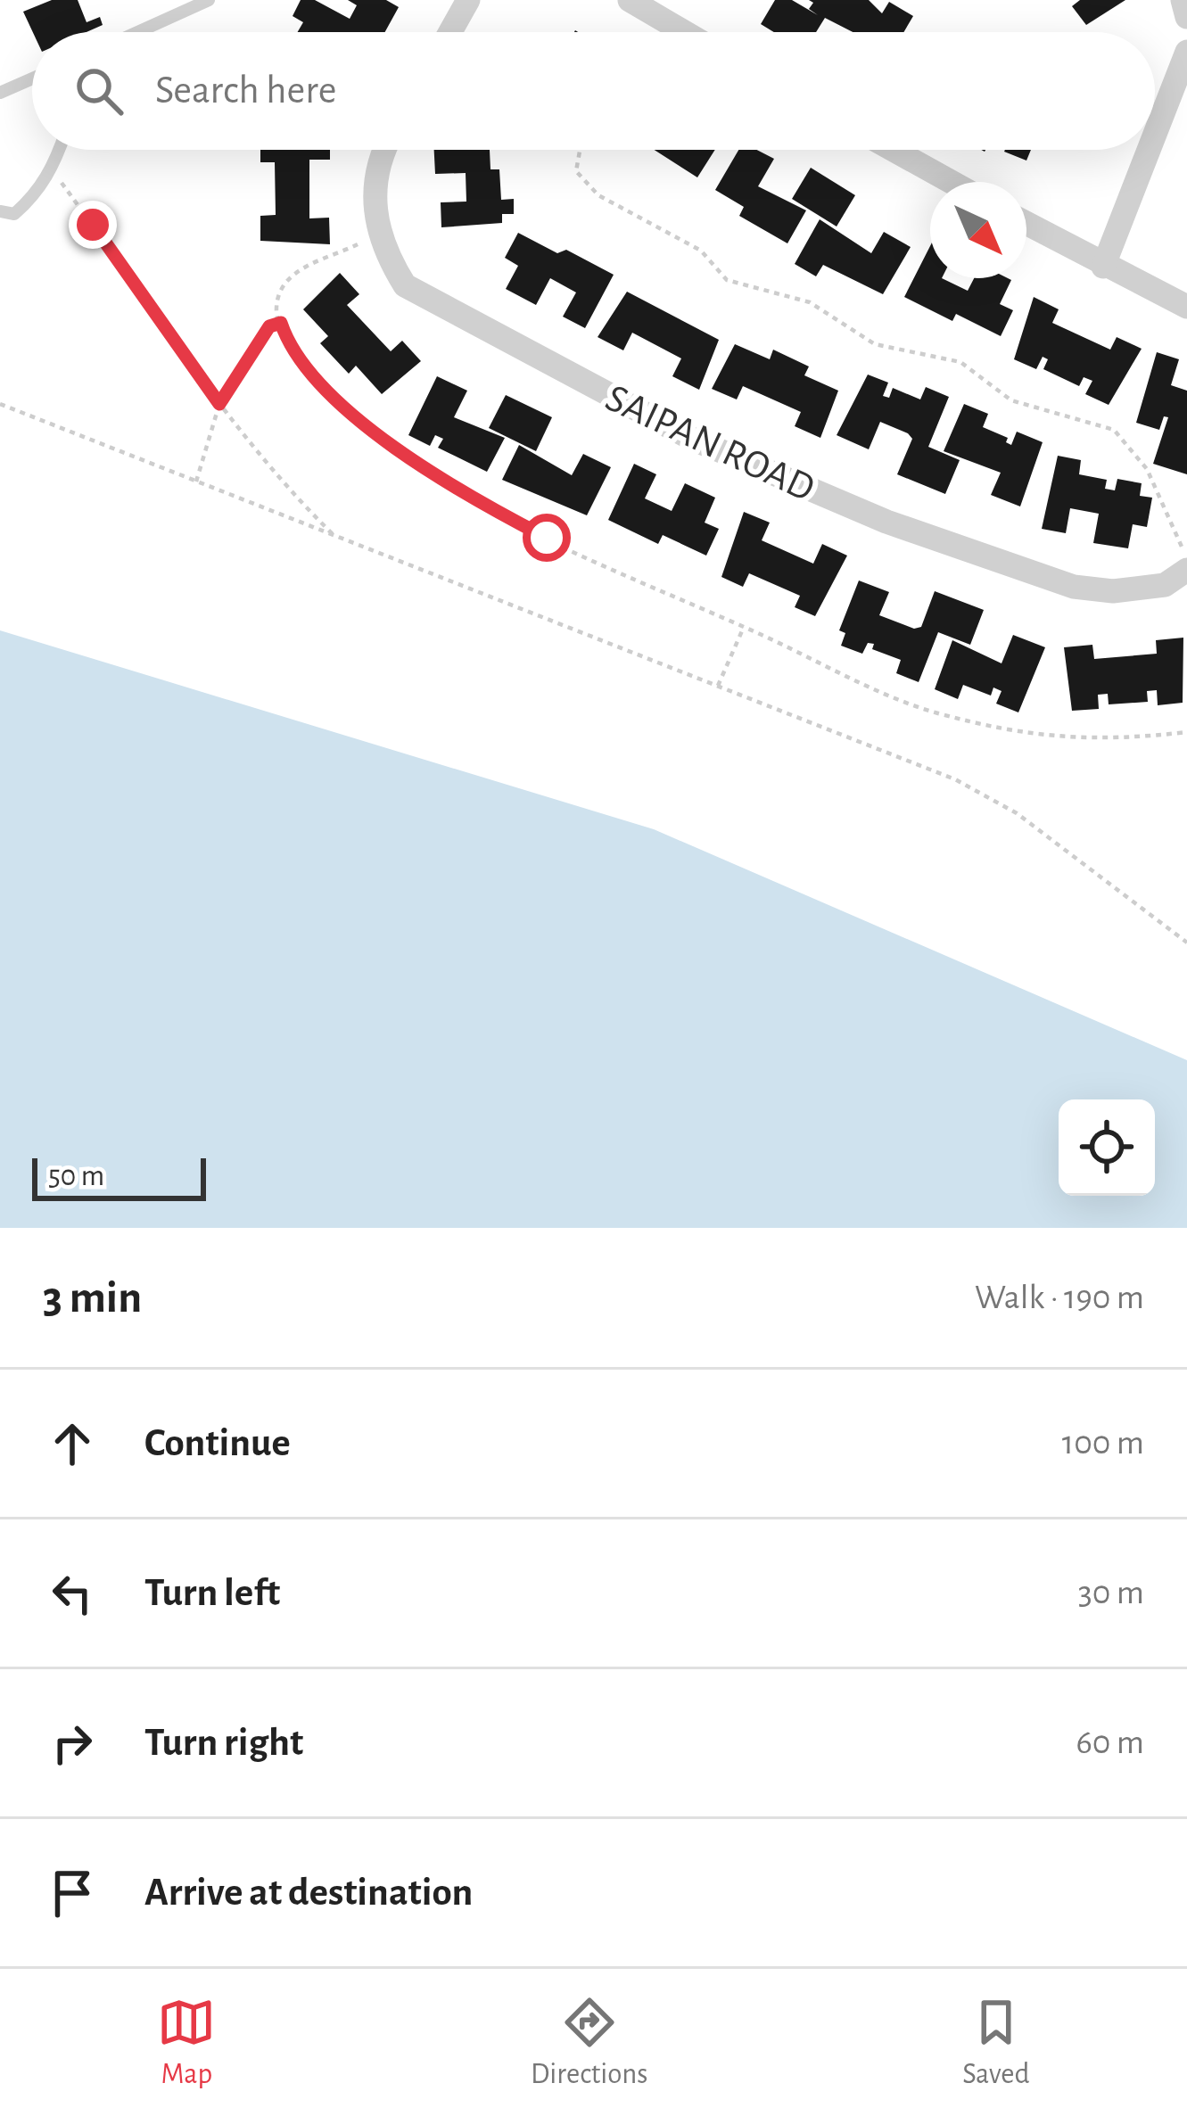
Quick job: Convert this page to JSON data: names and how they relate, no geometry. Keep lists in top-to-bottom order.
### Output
{
  "streets": {
    "street": ["SAIPAN ROAD"]
  },
  "scale_bar": "50 m",
  "north": "bottom right",
  "page": {
    "search": "Search here",
    "scale": "50 m",
    "heading": ["3 min", "Walk · 190 m"],
    "list": [
      ["Continue", "100 m"],
      ["Turn left", "30 m"],
      ["Turn right", "60 m"],
      "Arrive at destination"
    ],
    "nav": ["Map", "Directions", "Saved"]
  }
}
